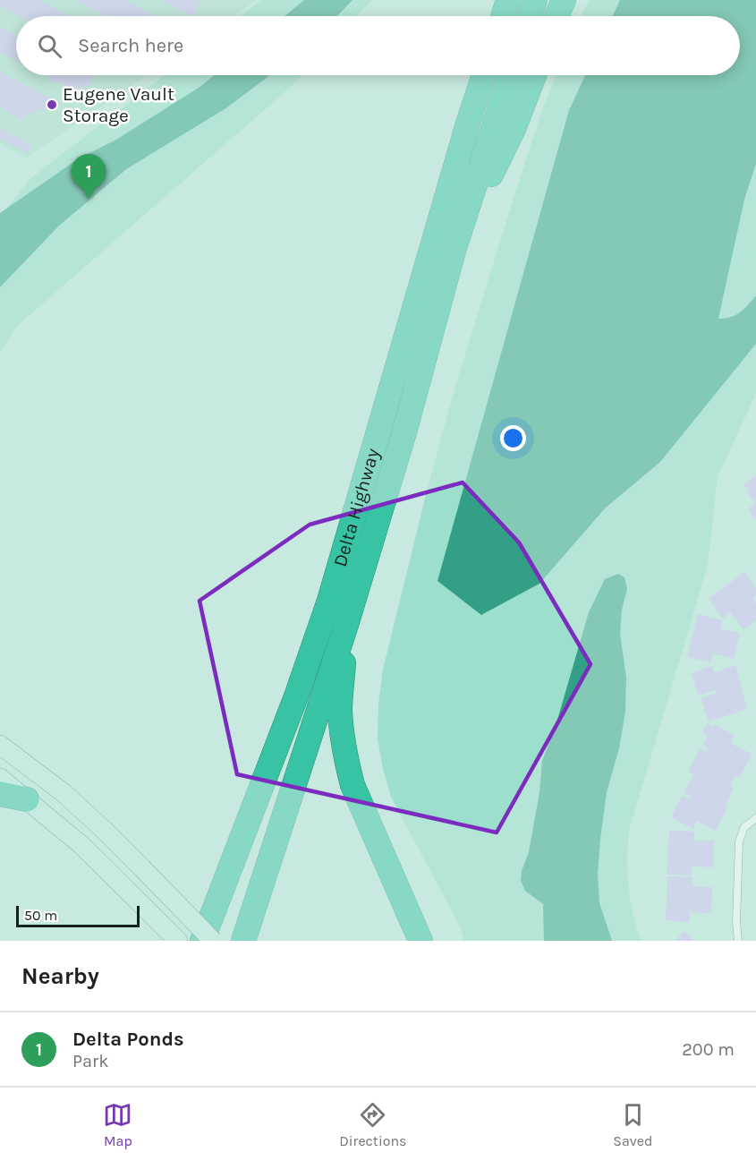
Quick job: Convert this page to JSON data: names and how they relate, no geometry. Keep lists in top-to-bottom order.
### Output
{
  "streets": {
    "highway": ["Delta Highway"]
  },
  "places": ["Eugene Vault Storage"],
  "scale_bar": "50 m",
  "page": {
    "search": "Search here",
    "pins": "1",
    "scale": "50 m",
    "heading": "Nearby",
    "list": [
      {
        "mark": "1",
        "name": "Delta Ponds",
        "note": "Park",
        "value": "200 m"
      }
    ],
    "nav": ["Map", "Directions", "Saved"]
  }
}
